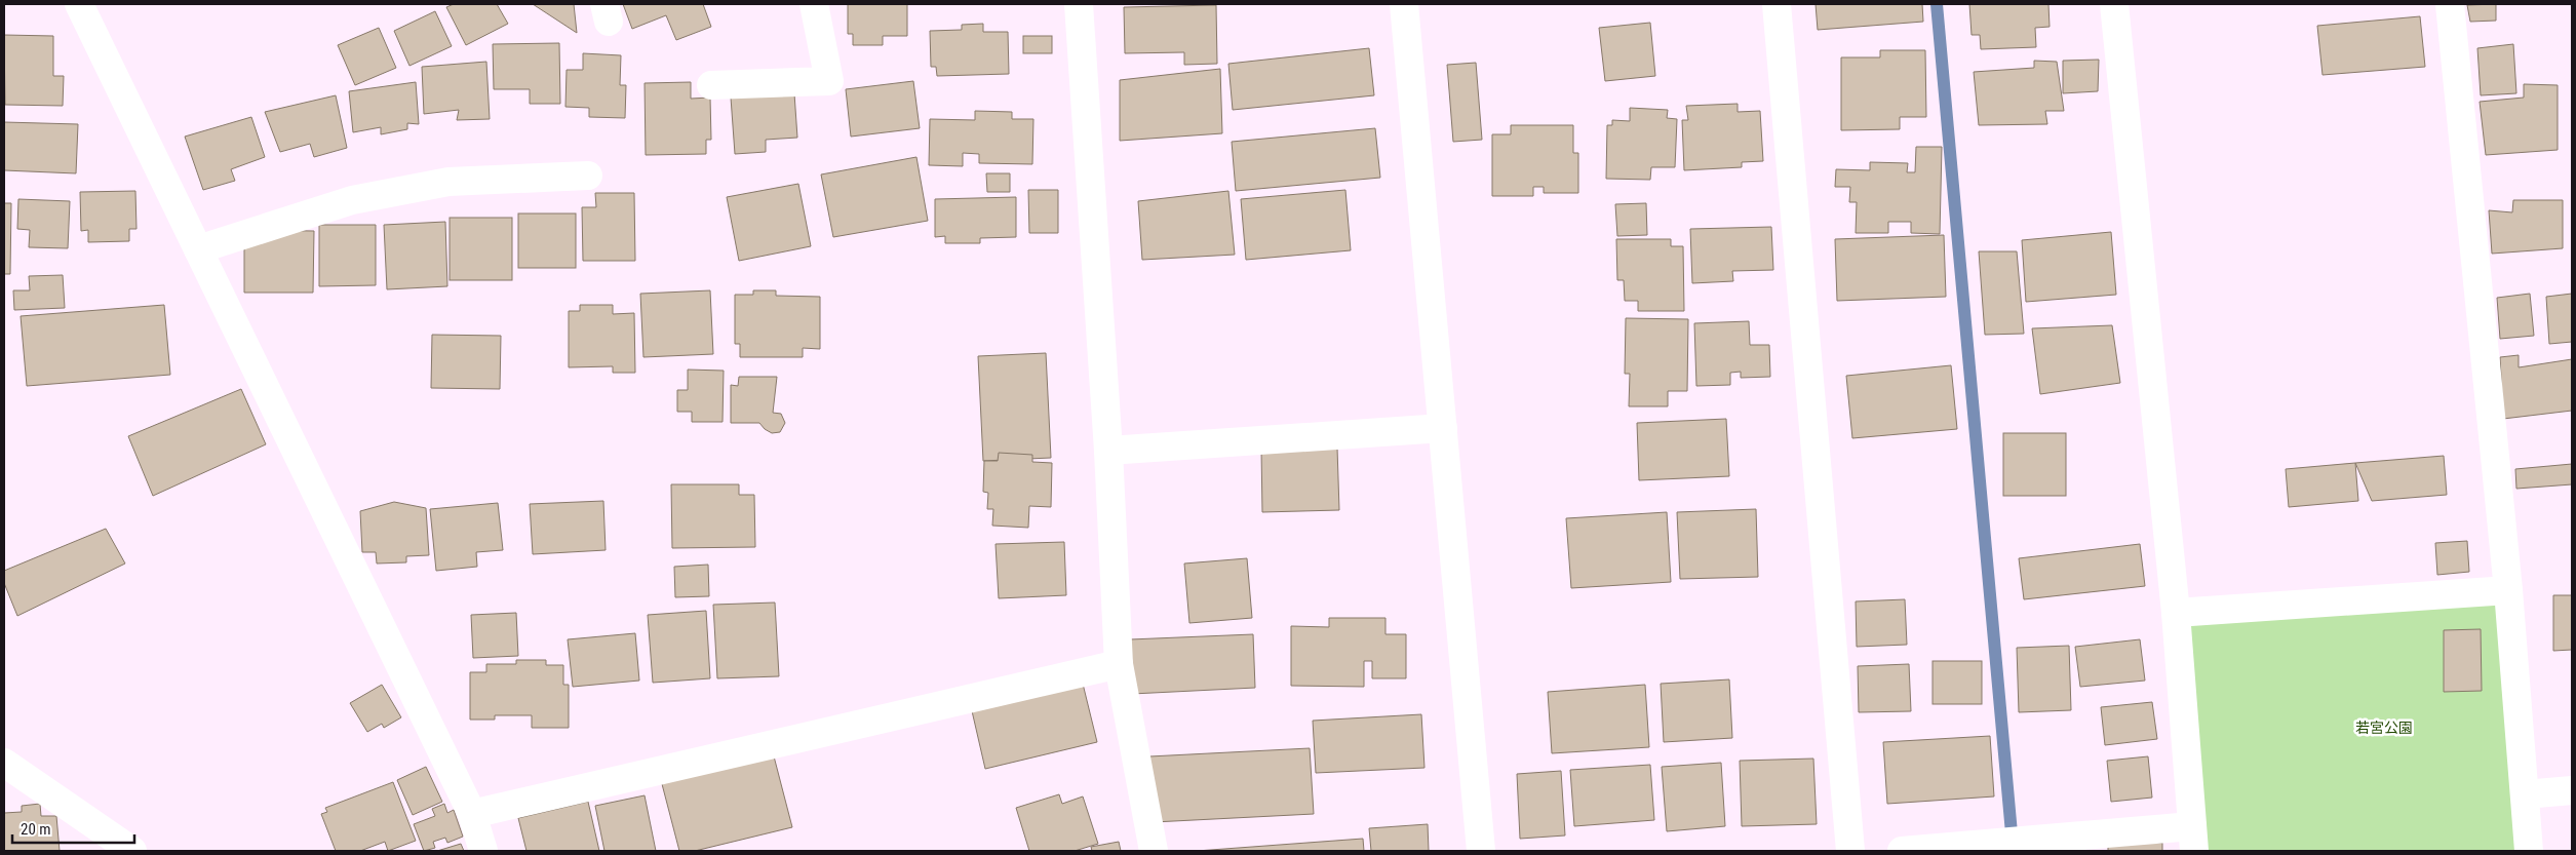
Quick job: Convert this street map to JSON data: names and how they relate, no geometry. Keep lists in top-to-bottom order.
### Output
{
  "parks": ["若宮公園"],
  "scale_bar": "20 m"
}
